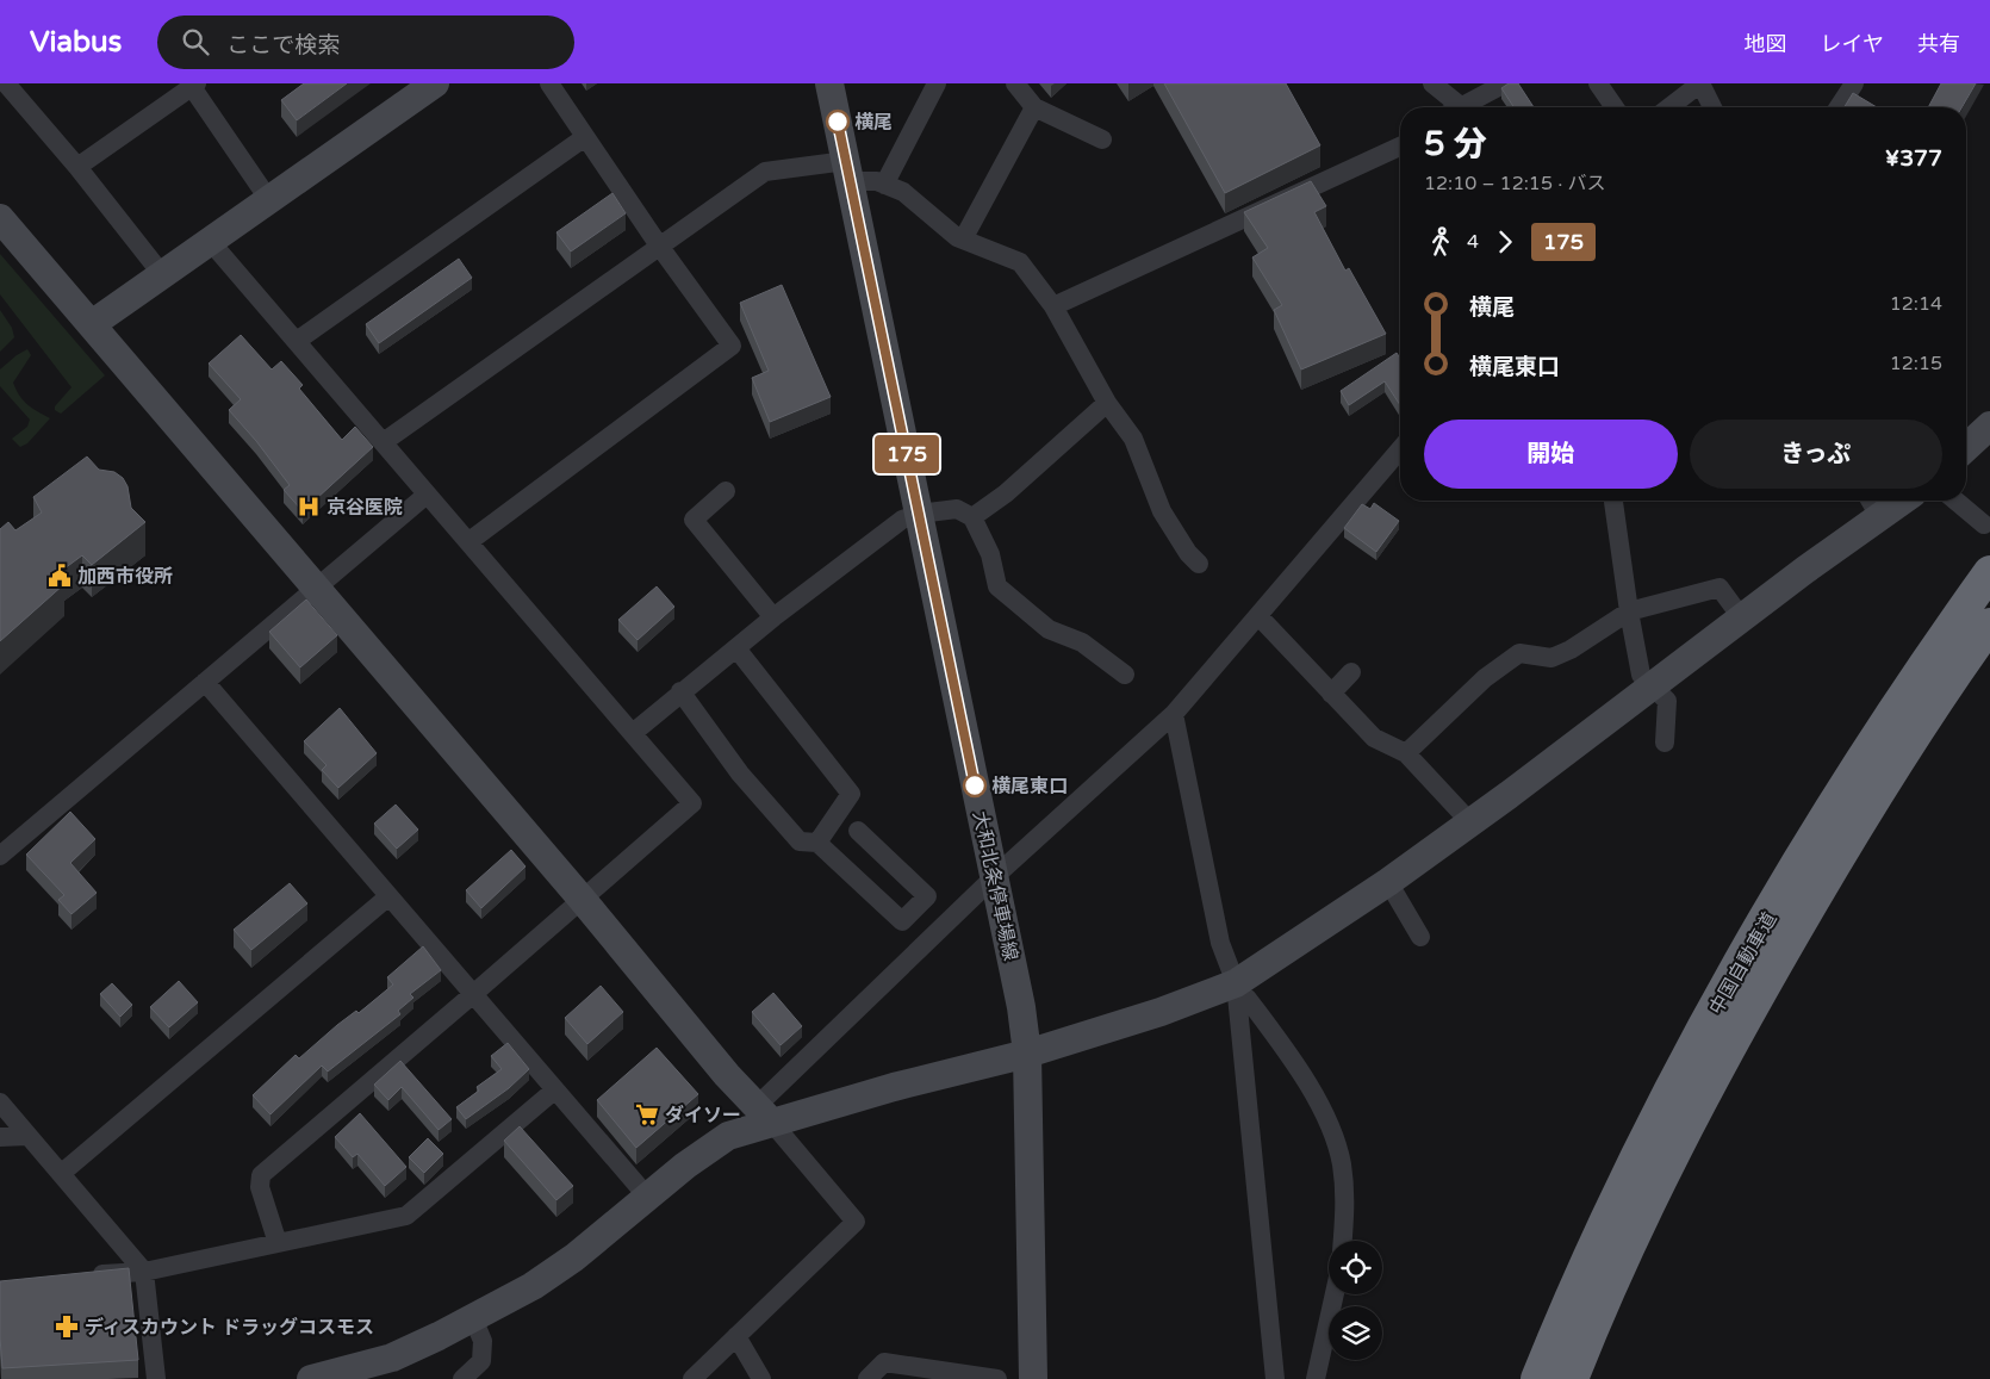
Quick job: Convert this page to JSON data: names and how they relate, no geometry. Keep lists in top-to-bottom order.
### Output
{
  "streets": {
    "highway": ["中国自動車道"],
    "street": ["大和北条停車場線"]
  },
  "places": {
    "other": ["横尾", "横尾東口"],
    "hospital": ["京谷医院"],
    "public building": ["加西市役所"],
    "supermarket": ["ダイソー"],
    "pharmacy": ["ディスカウント ドラッグコスモス"]
  },
  "lines": ["bus line 175"],
  "page": {
    "header": "Viabus",
    "search": "ここで検索",
    "nav": ["地図", "レイヤ", "共有"],
    "on_map": "175",
    "heading": ["5 分", "12:10 – 12:15 · バス", "¥377"],
    "legs": ["4", "175"],
    "list": [
      {
        "name": "横尾",
        "value": "12:14"
      },
      {
        "name": "横尾東口",
        "value": "12:15"
      }
    ],
    "buttons": ["開始", "きっぷ"]
  }
}
